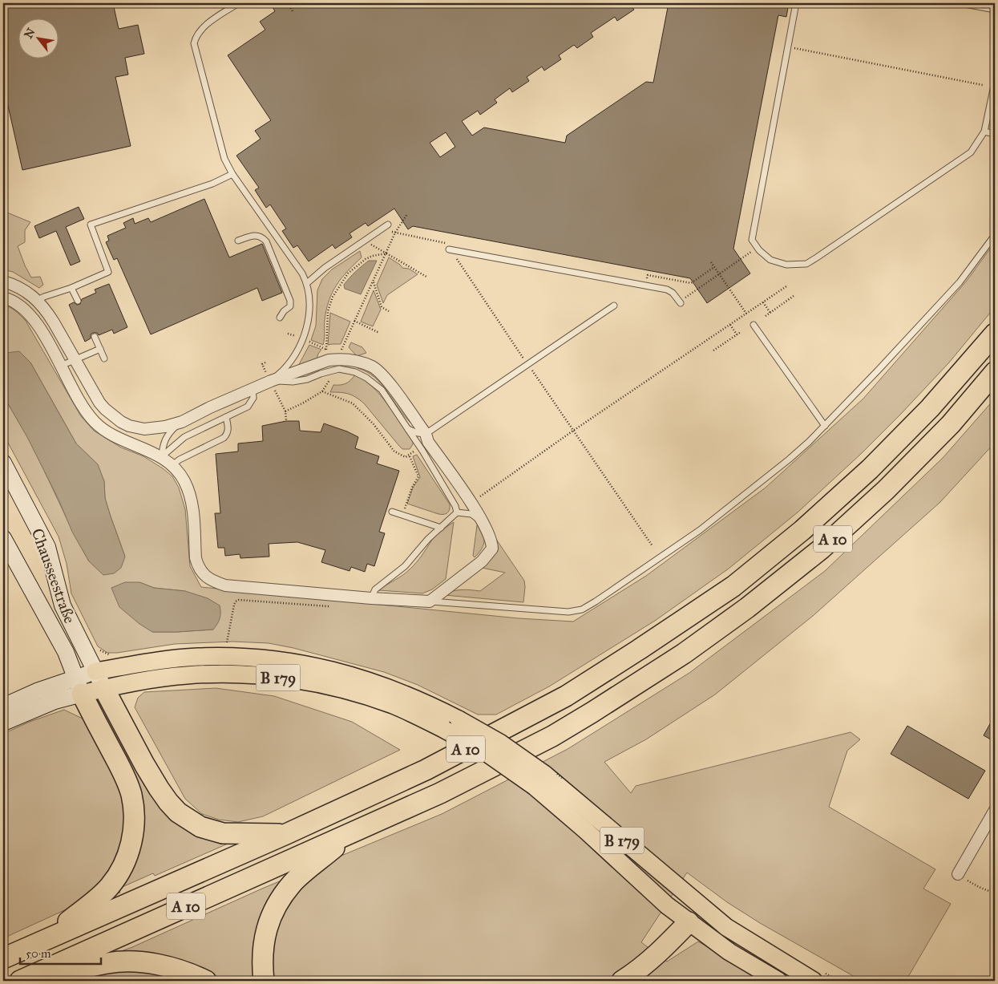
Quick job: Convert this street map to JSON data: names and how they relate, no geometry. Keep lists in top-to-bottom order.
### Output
{
  "streets": {
    "highway": ["A 10"],
    "main road": ["B 179"],
    "street": ["Chausseestraße"]
  },
  "crossings": [
    ["Chausseestraße", "B 179"]
  ],
  "scale_bar": "50 m",
  "north": "top left"
}
